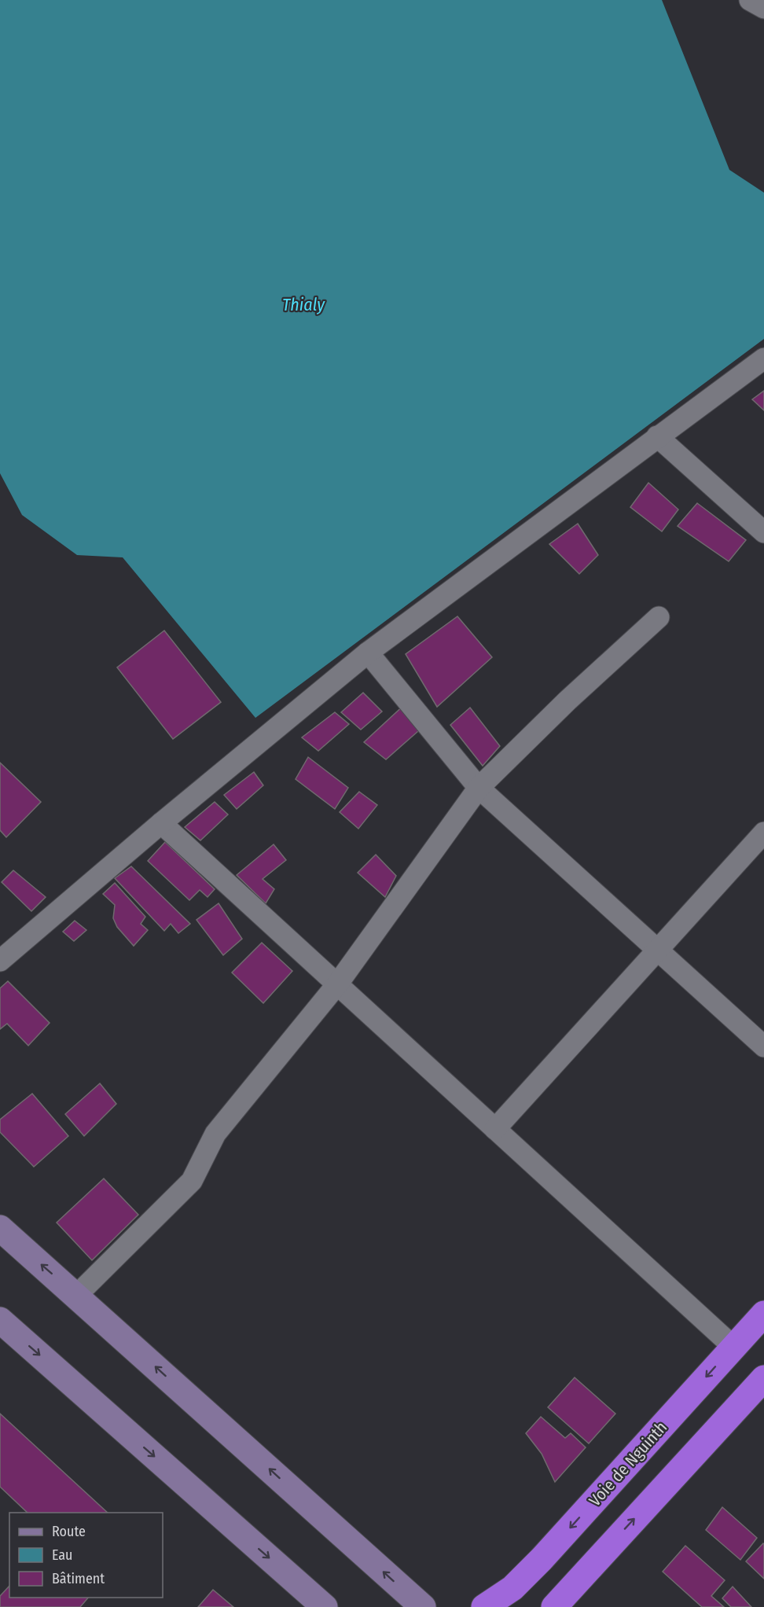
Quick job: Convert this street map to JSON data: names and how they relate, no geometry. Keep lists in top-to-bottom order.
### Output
{
  "streets": {
    "highway": ["Voie de Nguinth"]
  },
  "water": ["Thialy"],
  "legend": ["Route", "Eau", "Bâtiment"]
}
